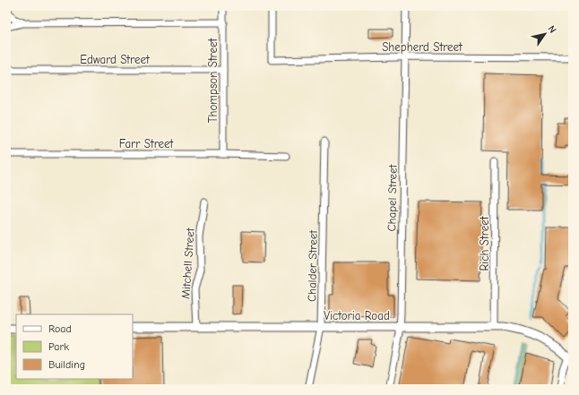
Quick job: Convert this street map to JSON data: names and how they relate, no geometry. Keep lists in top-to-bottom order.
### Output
{
  "streets": {
    "main road": ["Victoria Road"],
    "street": [
      "Shepherd Street",
      "Edward Street",
      "Thompson Street",
      "Farr Street",
      "Chapel Street",
      "Rich Street",
      "Mitchell Street",
      "Chalder Street"
    ]
  },
  "crossings": [
    ["Shepherd Street", "Chapel Street"],
    ["Edward Street", "Thompson Street"],
    ["Thompson Street", "Farr Street"],
    ["Chapel Street", "Victoria Road"],
    ["Rich Street", "Victoria Road"],
    ["Mitchell Street", "Victoria Road"],
    ["Chalder Street", "Victoria Road"]
  ],
  "legend": ["Road", "Park", "Building"],
  "north": "top right"
}
